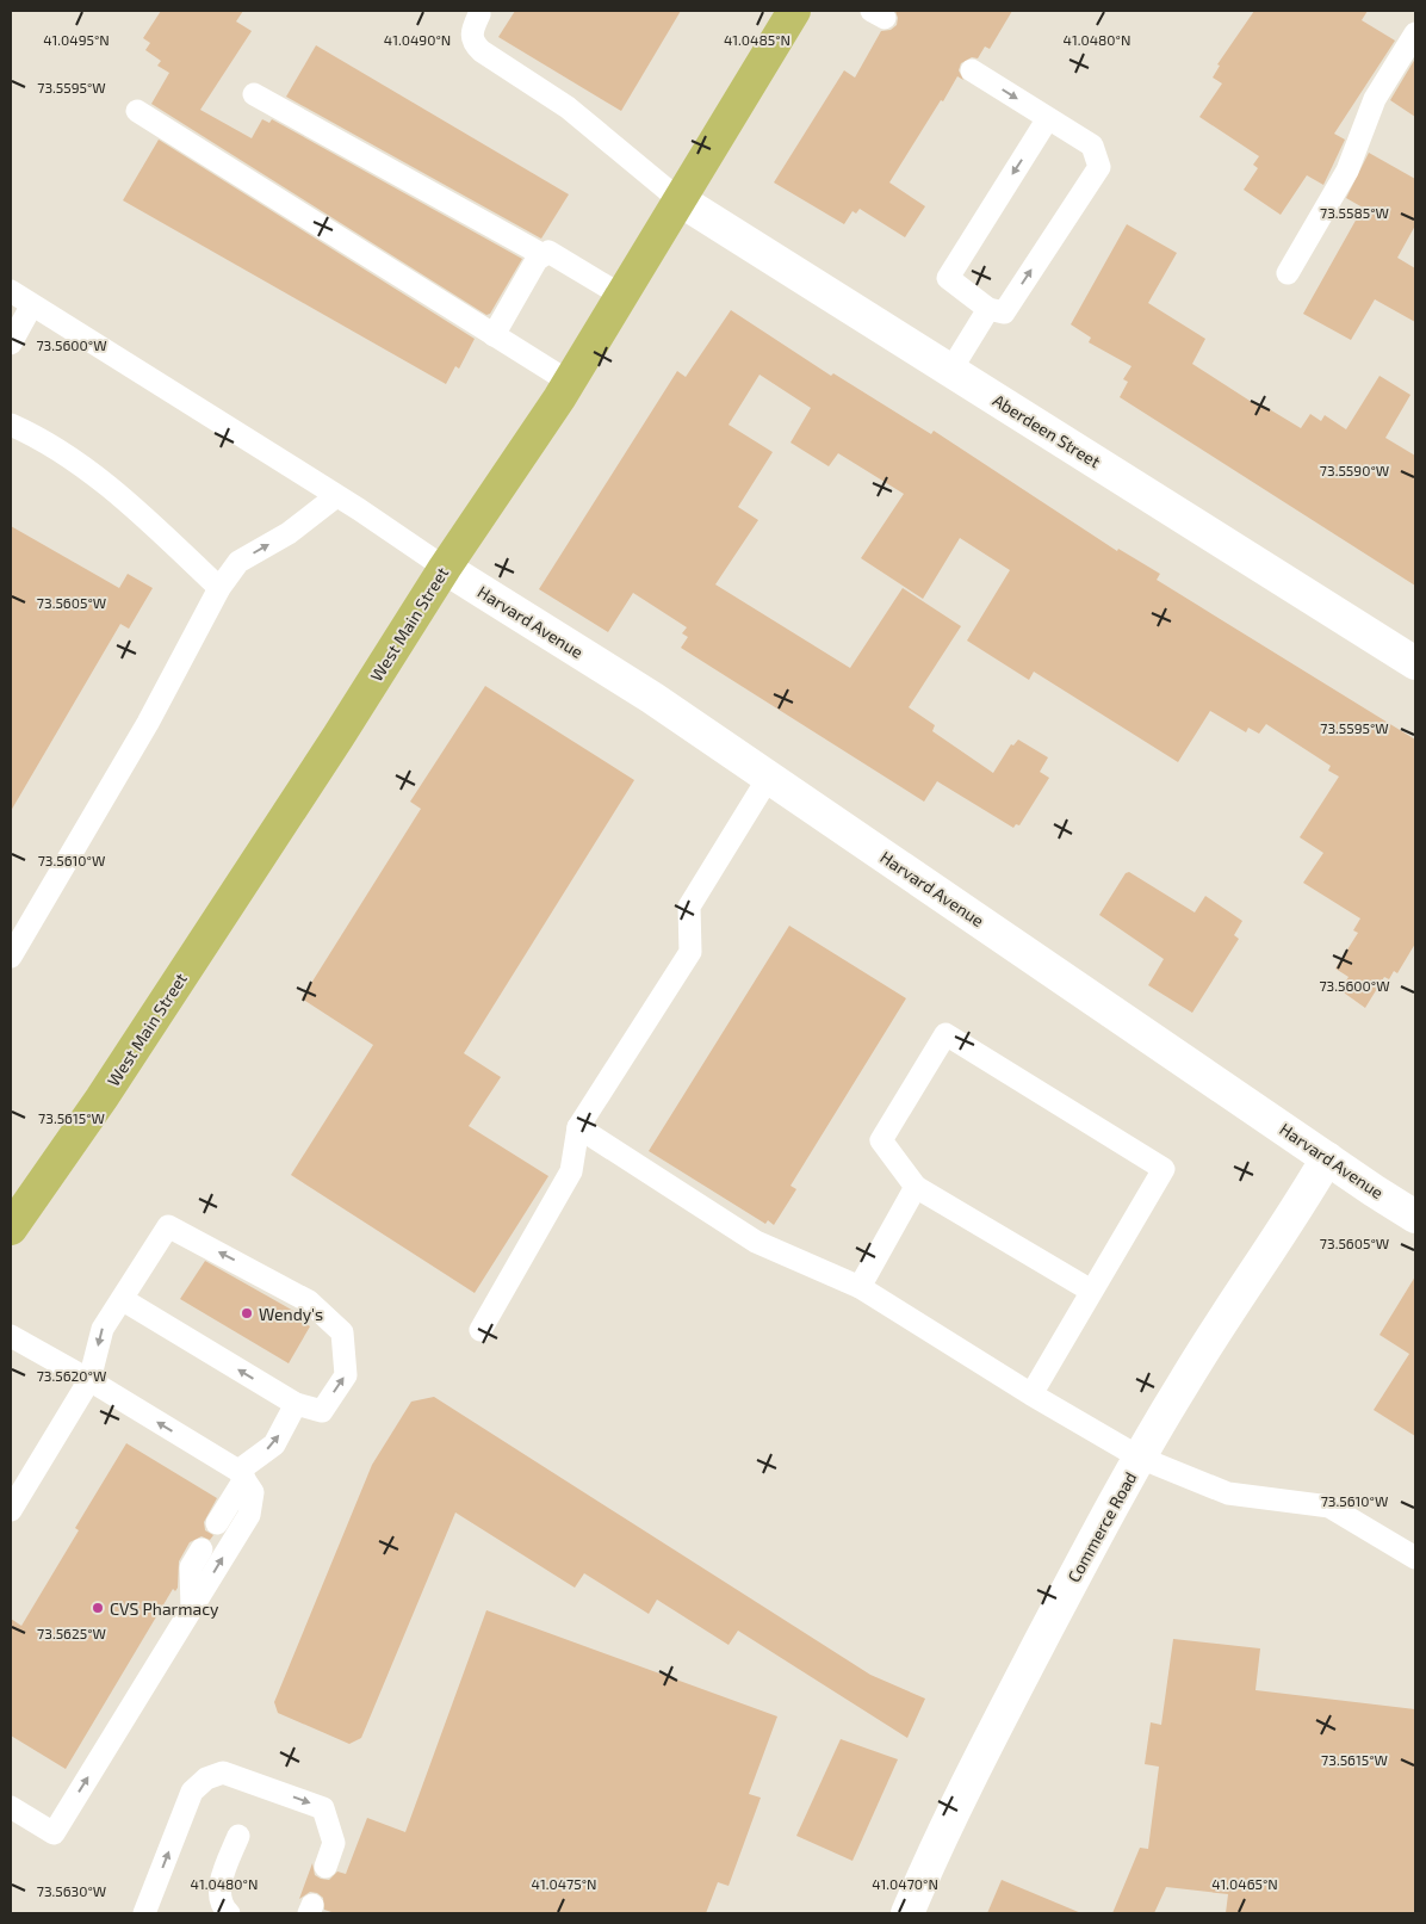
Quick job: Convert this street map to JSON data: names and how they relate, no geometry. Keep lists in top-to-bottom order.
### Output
{
  "streets": {
    "main road": ["West Main Street"],
    "street": ["Aberdeen Street", "Harvard Avenue", "Commerce Road"]
  },
  "crossings": [
    ["Aberdeen Street", "West Main Street"],
    ["Harvard Avenue", "West Main Street"],
    ["Harvard Avenue", "Commerce Road"]
  ],
  "places": ["Wendy's", "CVS Pharmacy"],
  "coordinates": [
    "41.0495°N",
    "41.0490°N",
    "41.0485°N",
    "41.0480°N",
    "73.5595°W",
    "73.5585°W",
    "73.5600°W",
    "73.5590°W",
    "73.5605°W",
    "73.5610°W",
    "73.5615°W",
    "73.5620°W",
    "73.5625°W",
    "41.0475°N",
    "41.0470°N",
    "41.0465°N",
    "73.5630°W"
  ]
}
